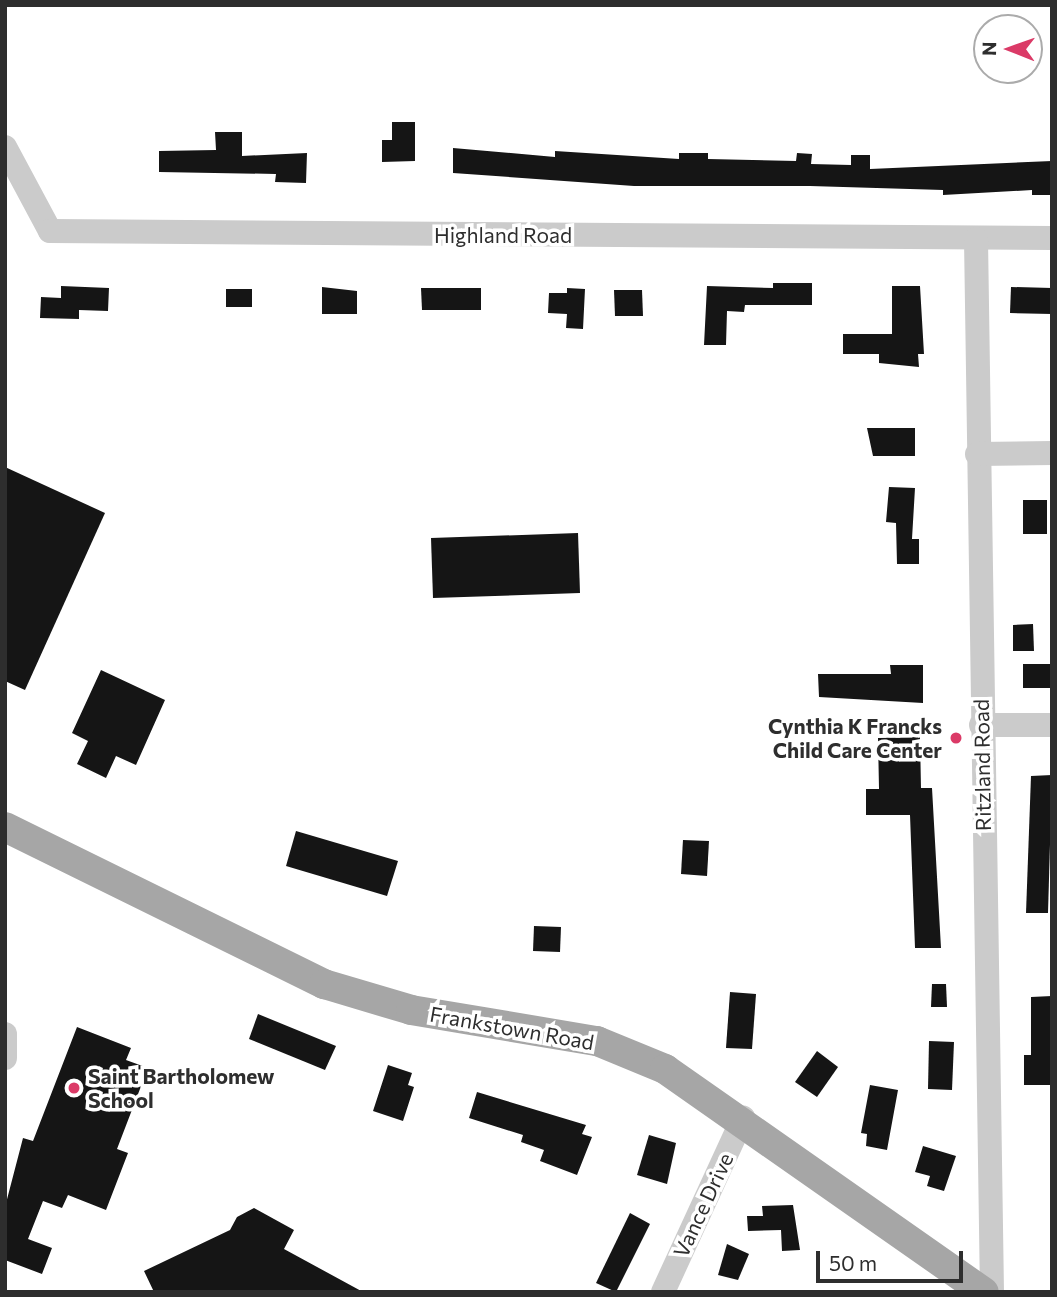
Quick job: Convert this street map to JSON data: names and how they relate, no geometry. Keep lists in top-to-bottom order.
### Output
{
  "streets": {
    "main road": ["Frankstown Road"],
    "street": ["Highland Road", "Ritzland Road", "Vance Drive"]
  },
  "crossings": [
    ["Highland Road", "Ritzland Road"],
    ["Frankstown Road", "Vance Drive"]
  ],
  "places": ["Cynthia K Francks Child Care Center", "Saint Bartholomew School"],
  "scale_bar": "50 m",
  "north": "left"
}
